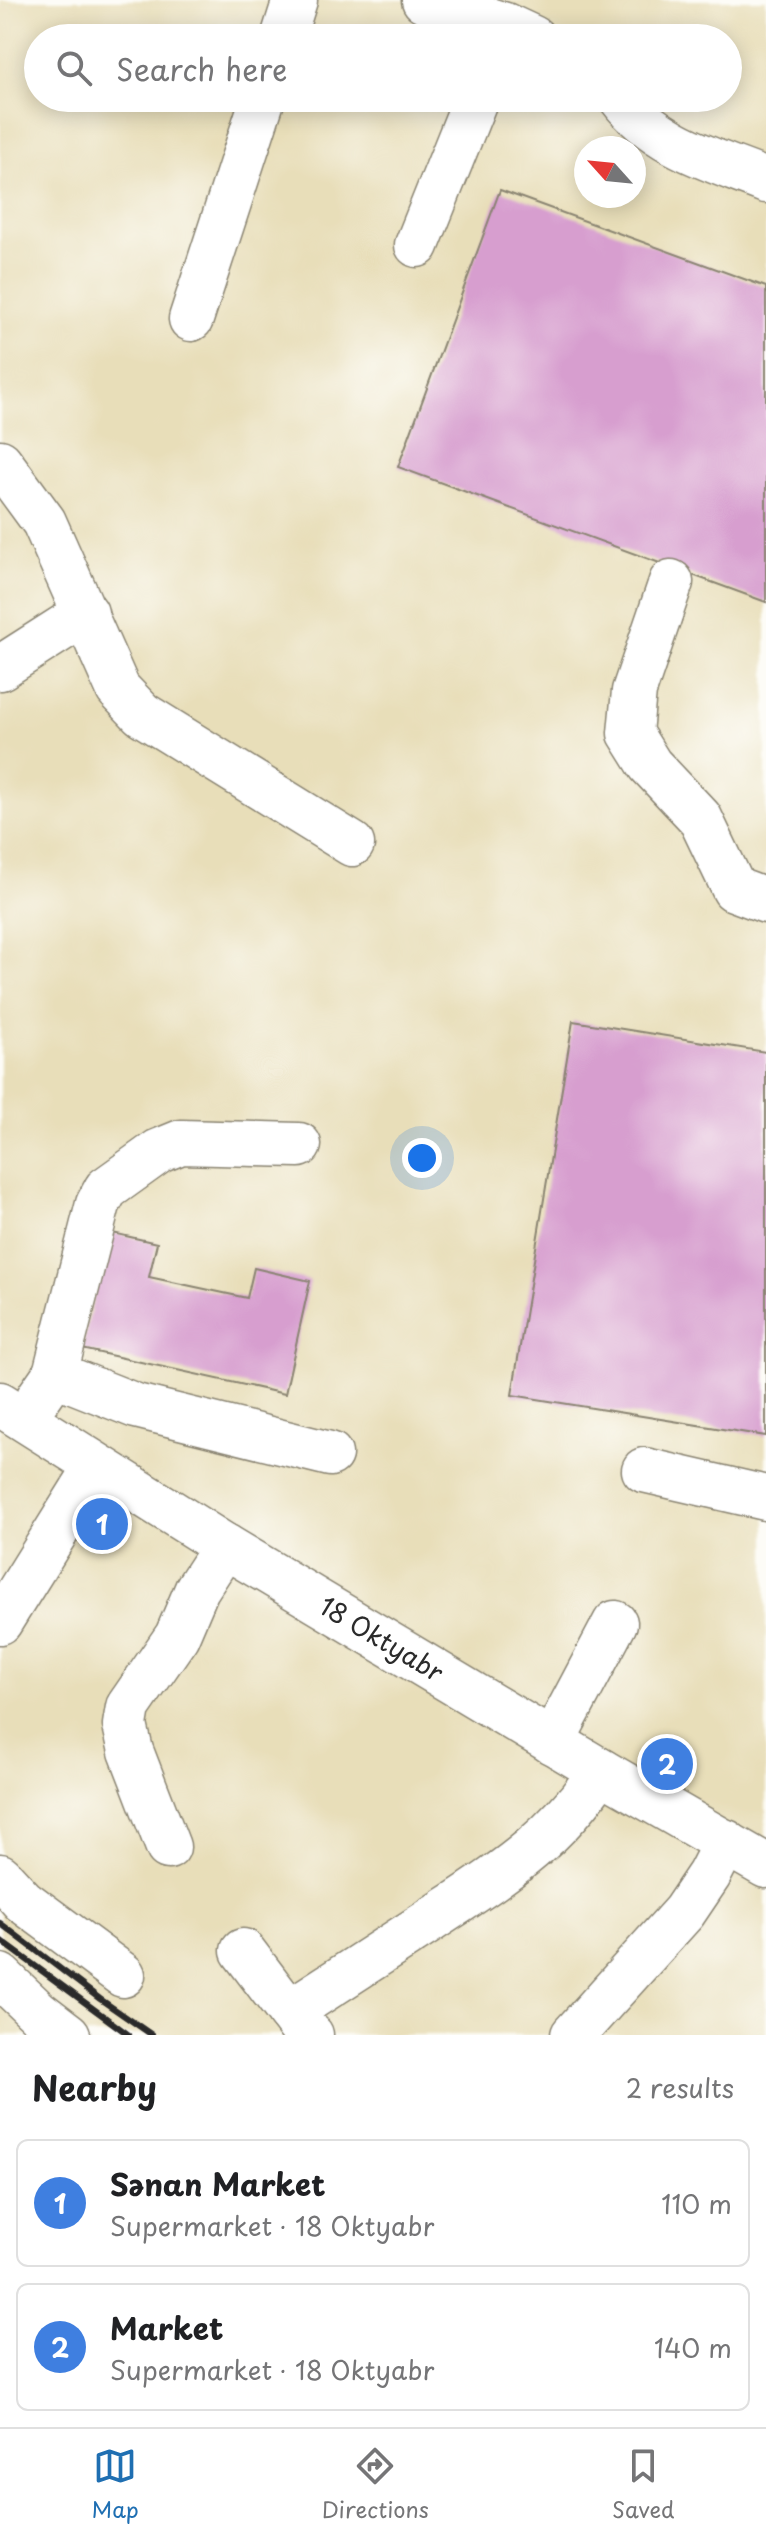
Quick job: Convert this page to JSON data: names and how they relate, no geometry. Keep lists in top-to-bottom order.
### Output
{
  "streets": {
    "street": ["18 Oktyabr"]
  },
  "north": "top left",
  "page": {
    "search": "Search here",
    "pins": ["1", "2"],
    "heading": ["Nearby", "2 results"],
    "list": [
      {
        "mark": "1",
        "name": "Sənan Market",
        "note": "Supermarket · 18 Oktyabr",
        "value": "110 m"
      },
      {
        "mark": "2",
        "name": "Market",
        "note": "Supermarket · 18 Oktyabr",
        "value": "140 m"
      }
    ],
    "nav": ["Map", "Directions", "Saved"]
  }
}
